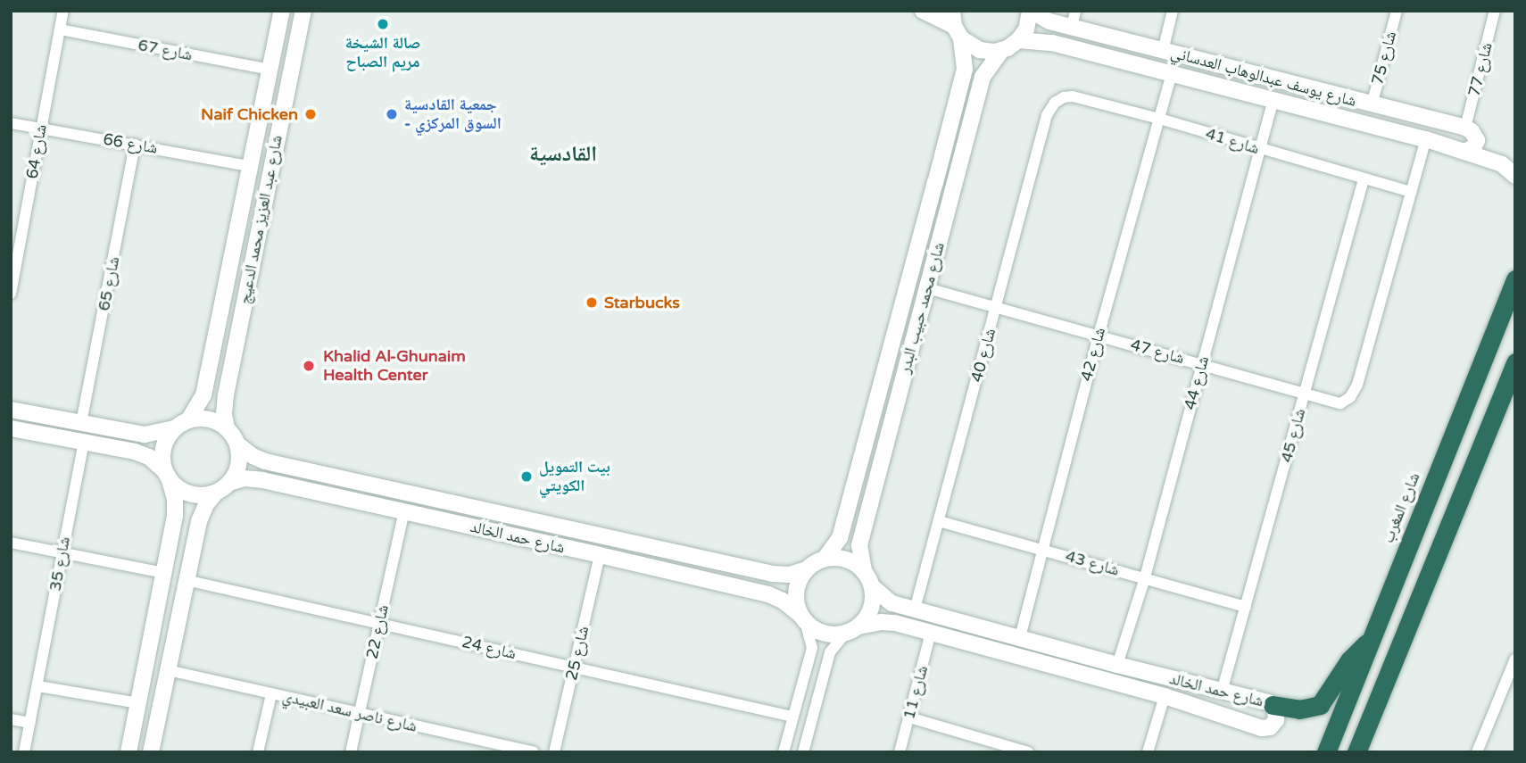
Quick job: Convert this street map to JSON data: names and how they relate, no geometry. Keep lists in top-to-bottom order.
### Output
{
  "streets": {
    "highway": ["شارع المغرب"],
    "street": [
      "شارع 67",
      "شارع 75",
      "شارع 77",
      "شارع يوسف عبدالوهاب العدساني",
      "شارع 41",
      "شارع 66",
      "شارع 64",
      "شارع عبد العزيز محمد الدعيج",
      "شارع 65",
      "شارع محمد حبيب البدر",
      "شارع 47",
      "شارع 42",
      "شارع 40",
      "شارع 44",
      "شارع 45",
      "شارع حمد الخالد",
      "شارع 43",
      "شارع 35",
      "شارع 22",
      "شارع 24",
      "شارع 25",
      "شارع 11",
      "شارع ناصر سعد العبيدي"
    ]
  },
  "crossings": [
    ["شارع 67", "شارع 64"],
    ["شارع 67", "شارع عبد العزيز محمد الدعيج"],
    ["شارع 75", "شارع يوسف عبدالوهاب العدساني"],
    ["شارع 77", "شارع يوسف عبدالوهاب العدساني"],
    ["شارع يوسف عبدالوهاب العدساني", "شارع 42"],
    ["شارع يوسف عبدالوهاب العدساني", "شارع 44"],
    ["شارع 41", "شارع 47"],
    ["شارع 41", "شارع 42"],
    ["شارع 41", "شارع 40"],
    ["شارع 41", "شارع 44"],
    ["شارع 41", "شارع 45"],
    ["شارع 66", "شارع 64"],
    ["شارع 66", "شارع عبد العزيز محمد الدعيج"],
    ["شارع 66", "شارع 65"],
    ["شارع عبد العزيز محمد الدعيج", "شارع حمد الخالد"],
    ["شارع محمد حبيب البدر", "شارع 47"],
    ["شارع محمد حبيب البدر", "شارع حمد الخالد"],
    ["شارع 47", "شارع 42"],
    ["شارع 47", "شارع 40"],
    ["شارع 47", "شارع 44"],
    ["شارع 47", "شارع 45"],
    ["شارع 42", "شارع حمد الخالد"],
    ["شارع 42", "شارع 43"],
    ["شارع 40", "شارع حمد الخالد"],
    ["شارع 40", "شارع 43"],
    ["شارع 44", "شارع حمد الخالد"],
    ["شارع 44", "شارع 43"],
    ["شارع 45", "شارع حمد الخالد"],
    ["شارع 45", "شارع 43"],
    ["شارع حمد الخالد", "شارع 22"],
    ["شارع حمد الخالد", "شارع 25"],
    ["شارع حمد الخالد", "شارع 11"],
    ["شارع 22", "شارع 24"],
    ["شارع 22", "شارع ناصر سعد العبيدي"],
    ["شارع 24", "شارع 25"]
  ],
  "districts": ["القادسية"],
  "places": [
    "صالة الشيخة مريم الصباح",
    "Naif Chicken",
    "جمعية القادسية - السوق المركزي",
    "Starbucks",
    "Khalid Al-Ghunaim Health Center",
    "بيت التمويل الكويتي"
  ]
}
